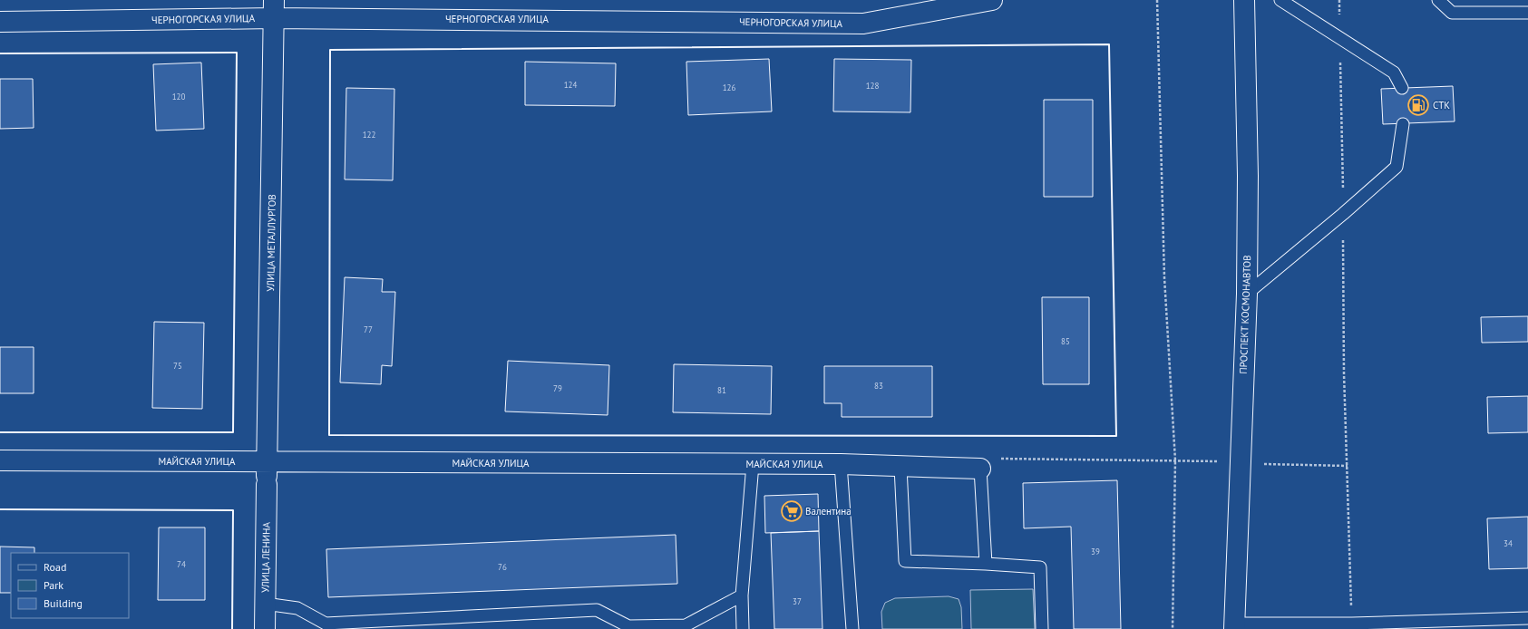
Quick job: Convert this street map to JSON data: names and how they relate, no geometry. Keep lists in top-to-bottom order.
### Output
{
  "streets": {
    "street": [
      "ЧЕРНОГОРСКАЯ УЛИЦА",
      "УЛИЦА МЕТАЛЛУРГОВ",
      "ПРОСПЕКТ КОСМОНАВТОВ",
      "МАЙСКАЯ УЛИЦА",
      "УЛИЦА ЛЕНИНА"
    ]
  },
  "crossings": [
    ["ЧЕРНОГОРСКАЯ УЛИЦА", "УЛИЦА МЕТАЛЛУРГОВ"],
    ["УЛИЦА МЕТАЛЛУРГОВ", "МАЙСКАЯ УЛИЦА"],
    ["УЛИЦА МЕТАЛЛУРГОВ", "УЛИЦА ЛЕНИНА"]
  ],
  "places": {
    "fuel station": ["СТК"],
    "supermarket": ["Валентина"]
  },
  "house_numbers": [
    "124",
    "128",
    "126",
    "120",
    "122",
    "77",
    "85",
    "75",
    "83",
    "79",
    "81",
    "34",
    "39",
    "74",
    "76",
    "37"
  ],
  "legend": ["Road", "Park", "Building"]
}
